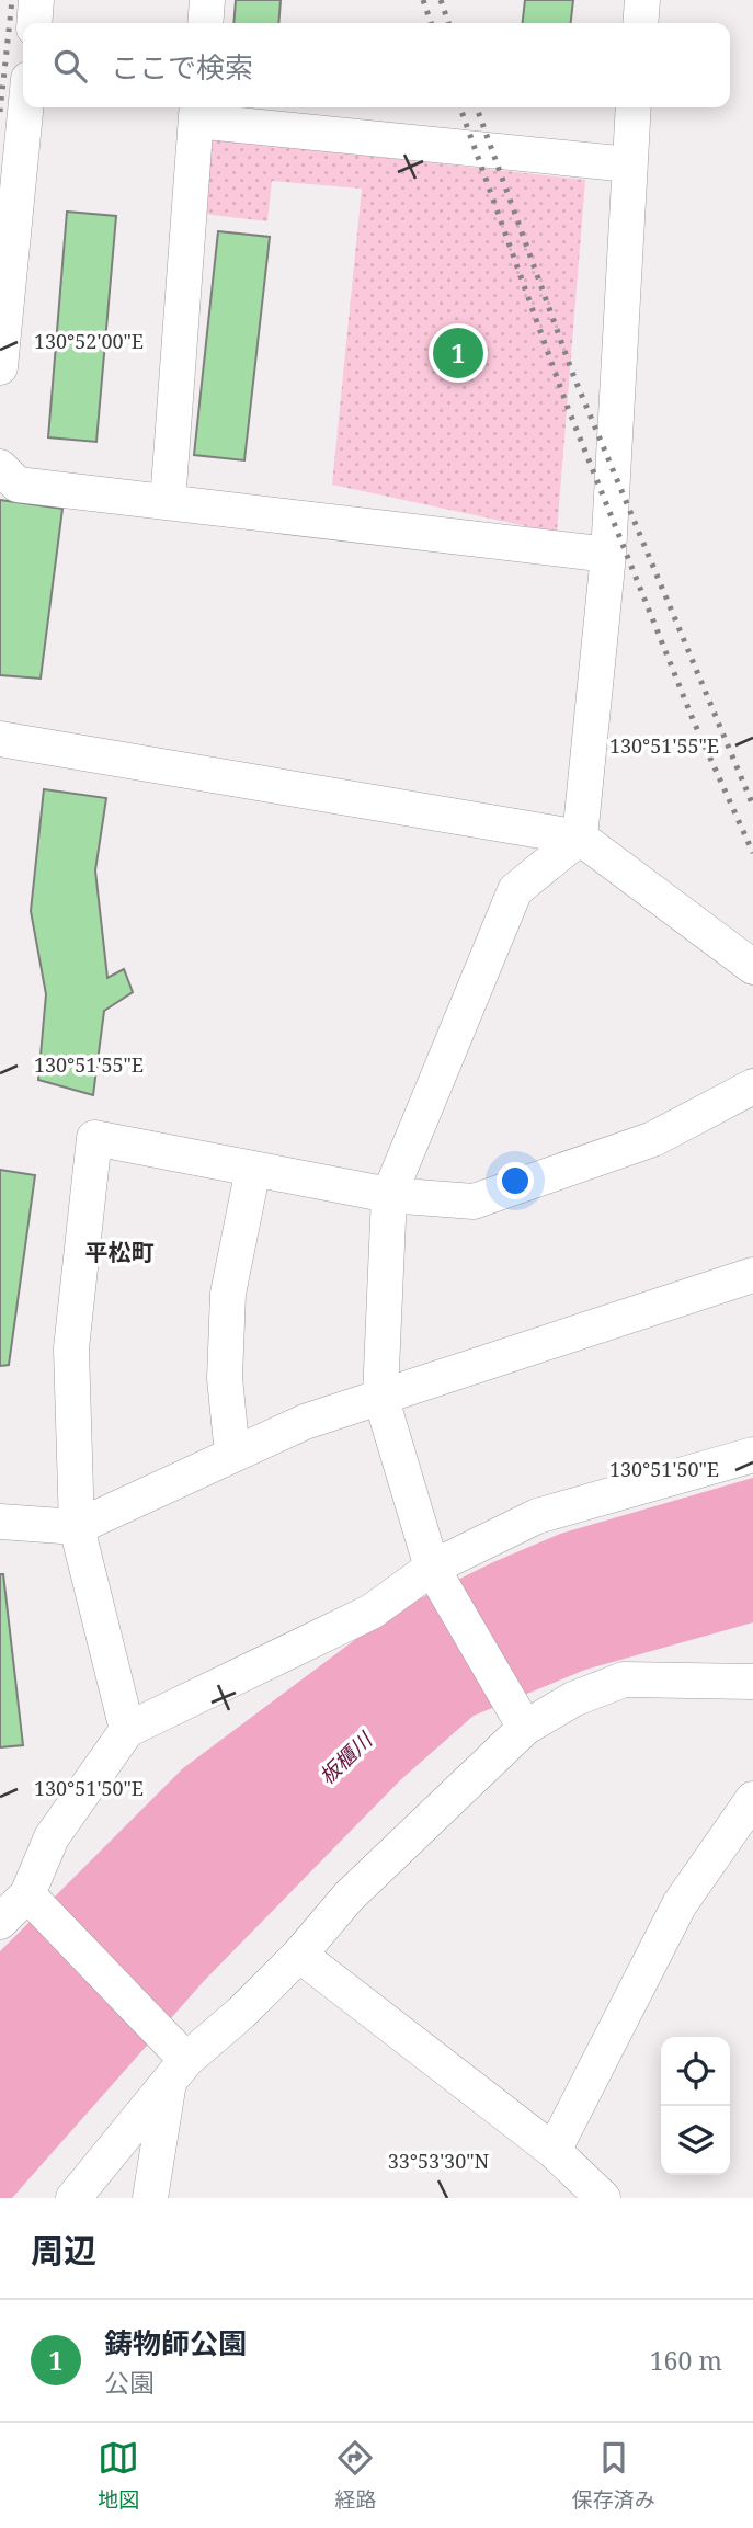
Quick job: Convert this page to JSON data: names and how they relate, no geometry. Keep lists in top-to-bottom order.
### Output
{
  "districts": ["平松町"],
  "water": ["板櫃川"],
  "page": {
    "search": "ここで検索",
    "pins": "1",
    "heading": "周辺",
    "list": [
      {
        "mark": "1",
        "name": "鋳物師公園",
        "note": "公園",
        "value": "160 m"
      }
    ],
    "nav": ["地図", "経路", "保存済み"]
  },
  "coordinates": [
    "130°52'00\"E",
    "130°51'55\"E",
    "130°51'50\"E",
    "33°53'30\"N"
  ]
}
